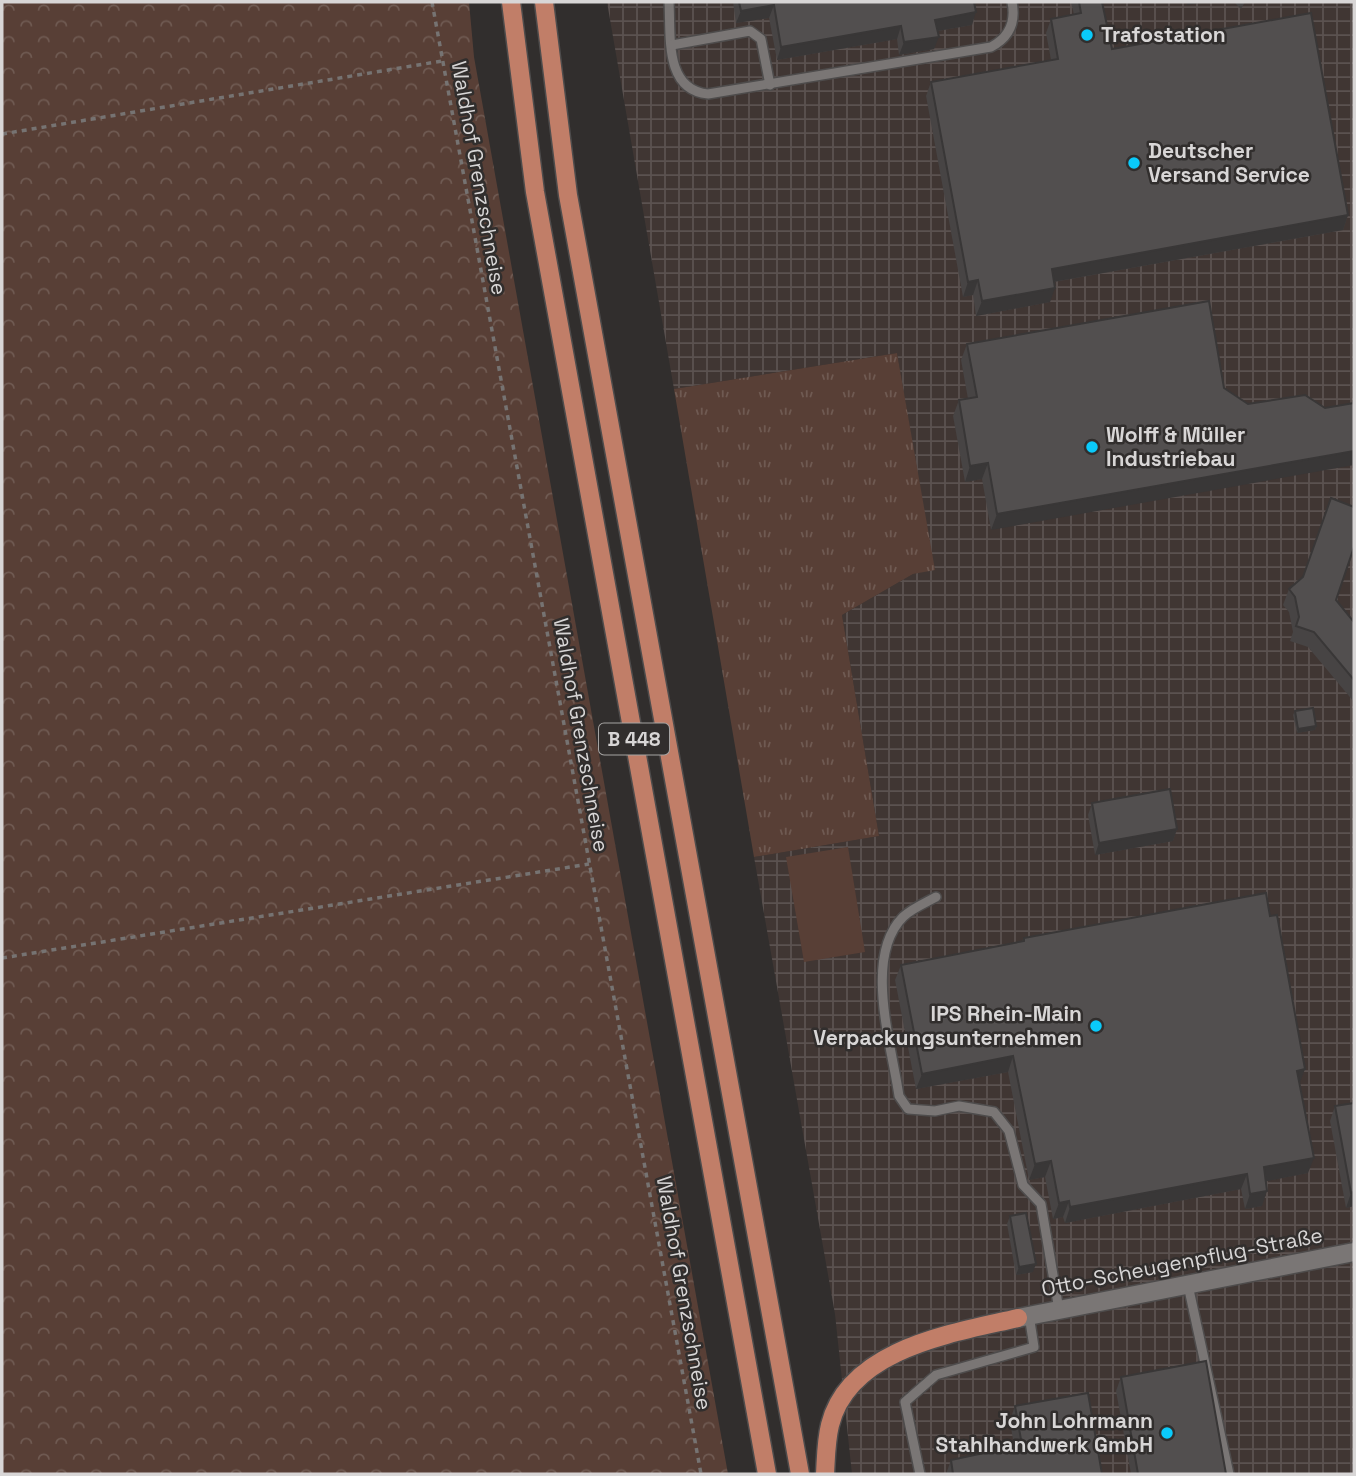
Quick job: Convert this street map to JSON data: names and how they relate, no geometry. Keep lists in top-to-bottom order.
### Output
{
  "streets": {
    "main road": ["B 448"],
    "street": ["Otto-Scheugenpflug-Straße"],
    "path": ["Waldhof Grenzschneise"]
  },
  "places": [
    "Trafostation",
    "Deutscher Versand Service",
    "Wolff & Müller Industriebau",
    "IPS Rhein-Main Verpackungsunternehmen",
    "John Lohrmann Stahlhandwerk GmbH"
  ]
}
